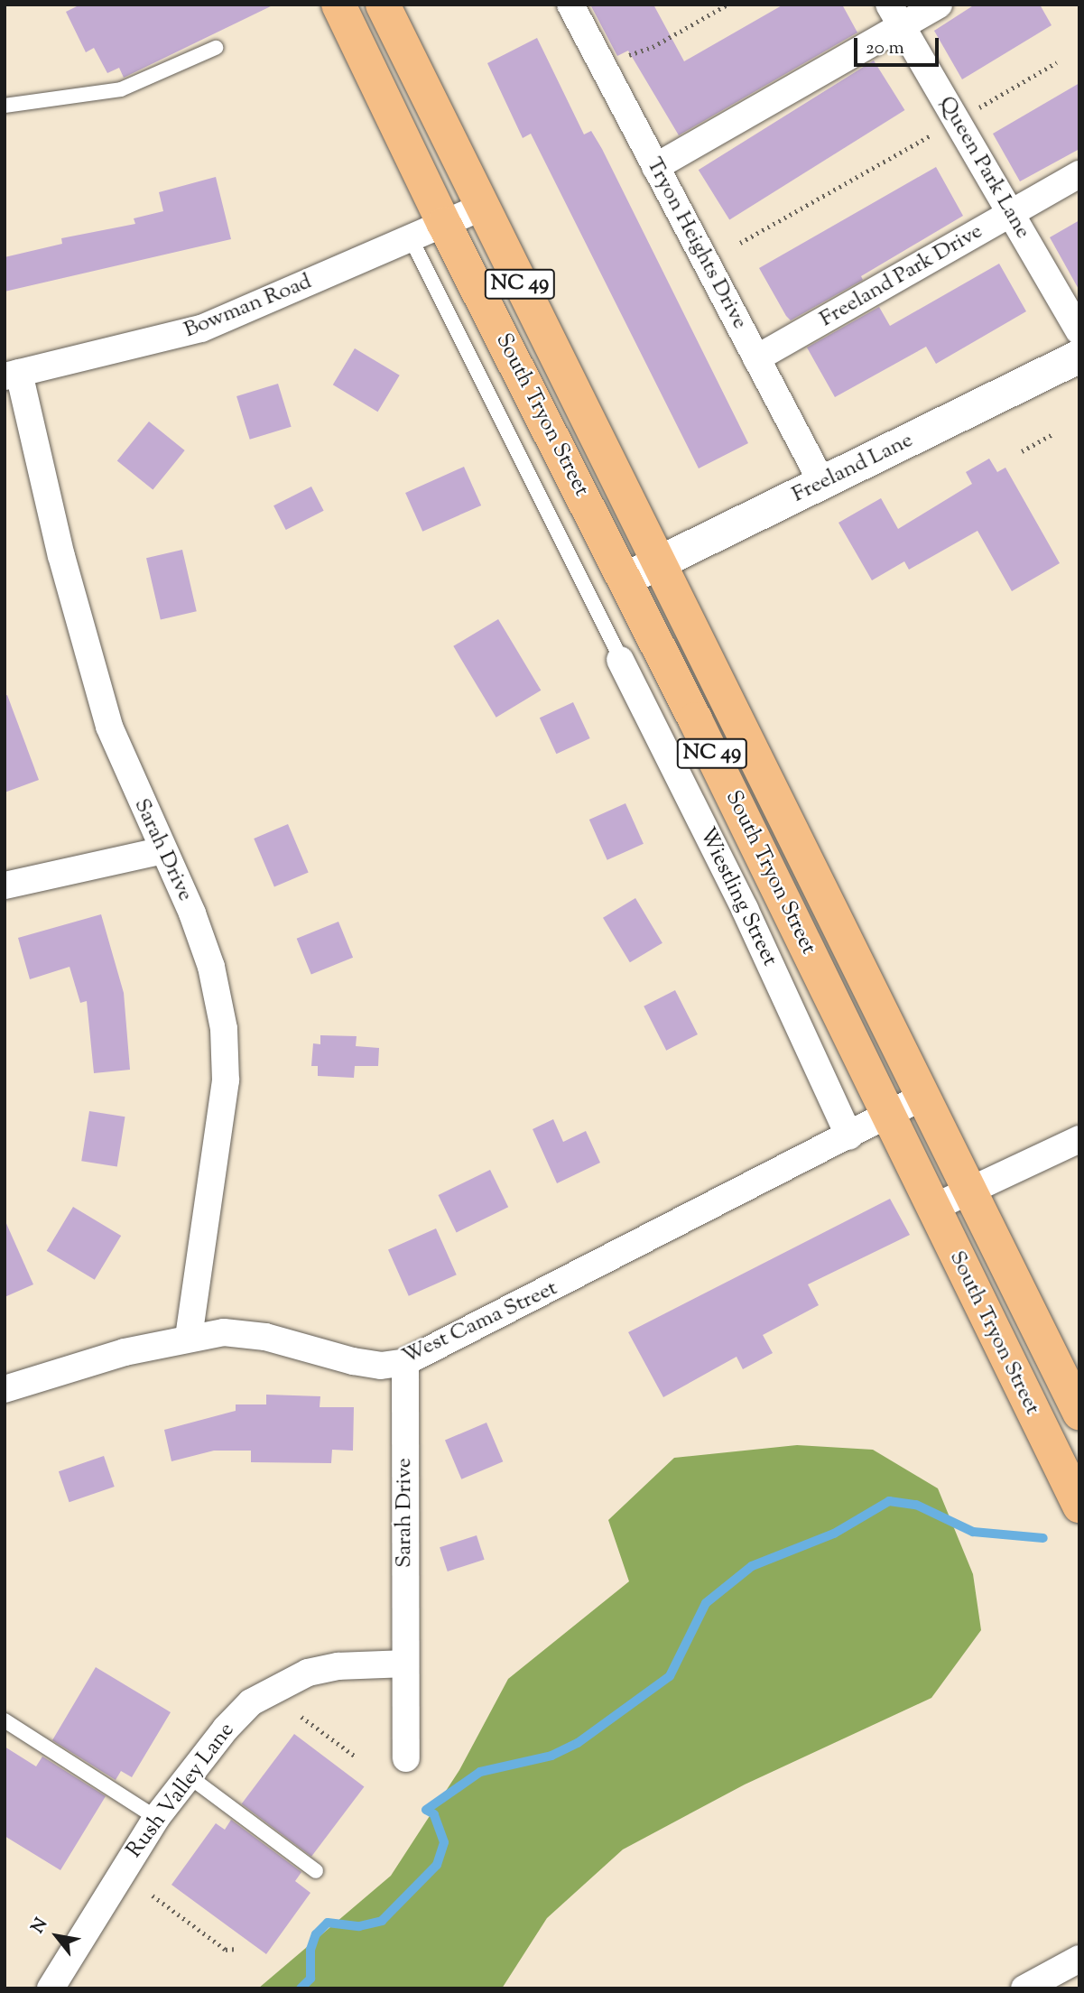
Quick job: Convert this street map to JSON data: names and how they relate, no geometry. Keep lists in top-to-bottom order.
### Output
{
  "streets": {
    "main road": ["NC 49", "South Tryon Street"],
    "street": [
      "Queen Park Lane",
      "Tryon Heights Drive",
      "Freeland Park Drive",
      "Bowman Road",
      "Freeland Lane",
      "Sarah Drive",
      "Wiestling Street",
      "West Cama Street",
      "Rush Valley Lane"
    ]
  },
  "crossings": [
    ["Queen Park Lane", "Freeland Park Drive"],
    ["Tryon Heights Drive", "Freeland Park Drive"],
    ["Tryon Heights Drive", "Freeland Lane"],
    ["Bowman Road", "South Tryon Street"],
    ["Bowman Road", "Sarah Drive"],
    ["South Tryon Street", "Freeland Lane"],
    ["South Tryon Street", "West Cama Street"],
    ["Sarah Drive", "West Cama Street"],
    ["Sarah Drive", "Rush Valley Lane"],
    ["Wiestling Street", "West Cama Street"]
  ],
  "scale_bar": "20 m",
  "north": "top left"
}
